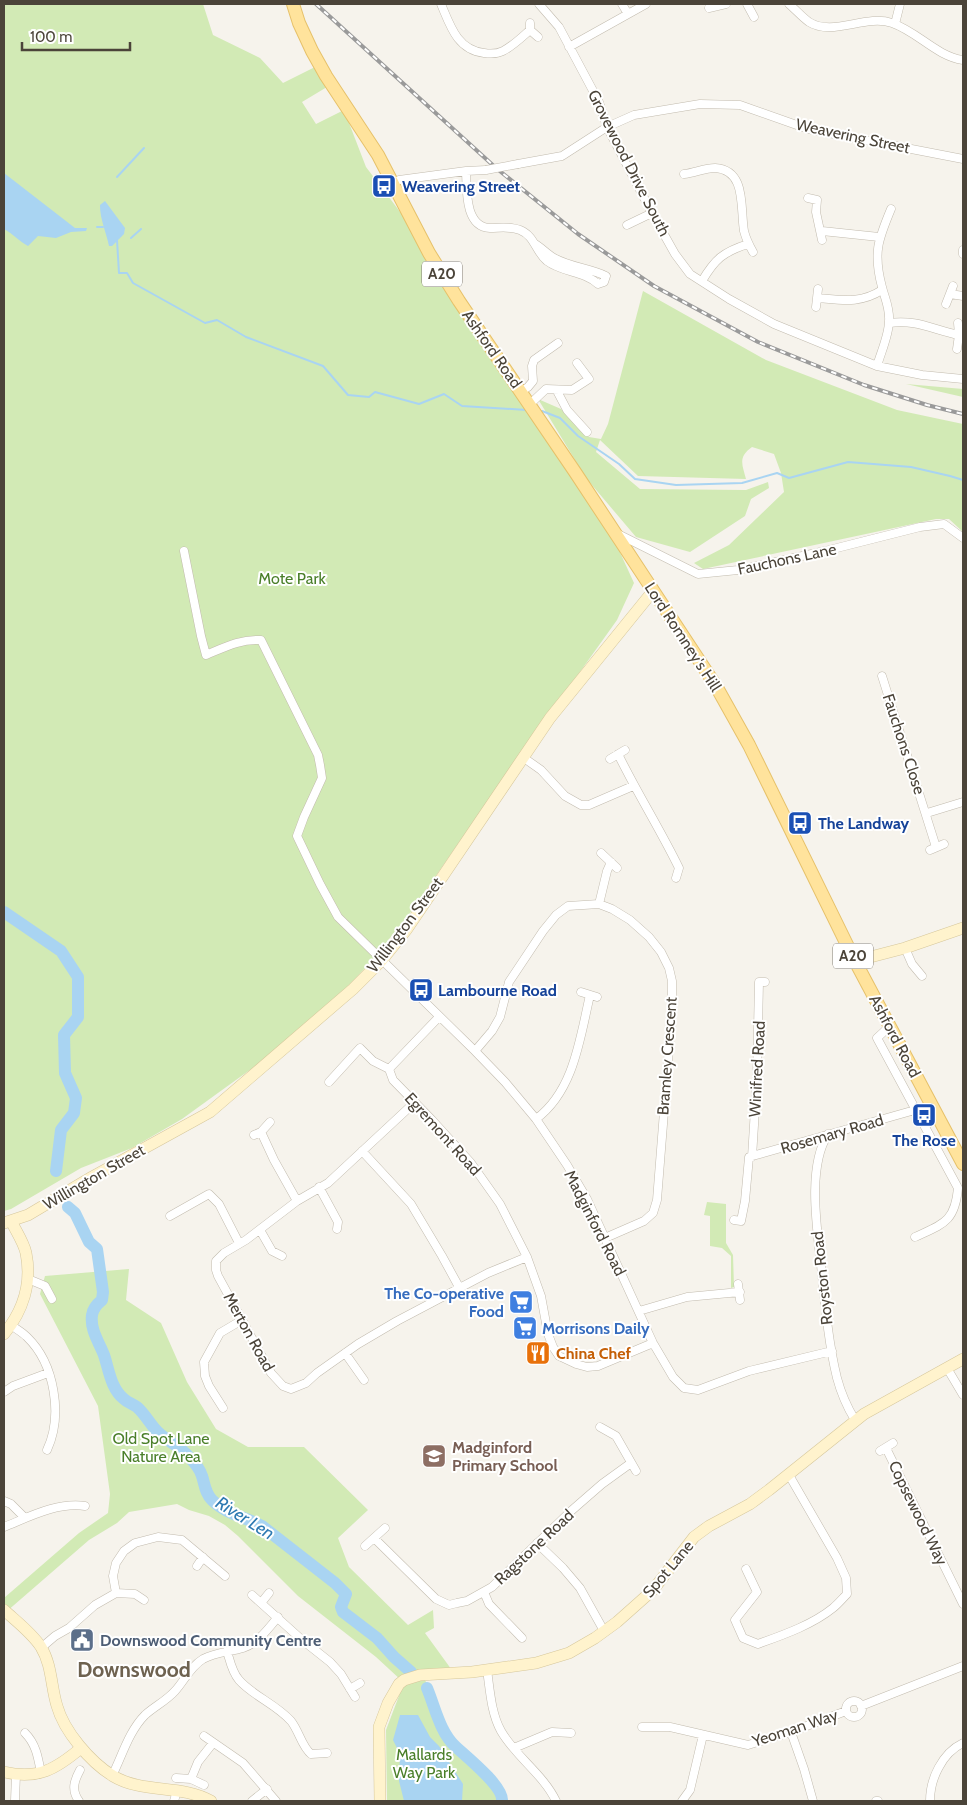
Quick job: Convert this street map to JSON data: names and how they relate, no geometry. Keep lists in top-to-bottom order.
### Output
{
  "streets": {
    "main road": ["A20", "Ashford Road", "Lord Romney's Hill"],
    "street": [
      "Weavering Street",
      "Grovewood Drive South",
      "Fauchons Lane",
      "Fauchons Close",
      "Willington Street",
      "Bramley Crescent",
      "Winifred Road",
      "Egremont Road",
      "Rosemary Road",
      "Madginford Road",
      "Royston Road",
      "Merton Road",
      "Copsewood Way",
      "Ragstone Road",
      "Spot Lane",
      "Yeoman Way"
    ]
  },
  "crossings": [
    ["Weavering Street", "Grovewood Drive South"],
    ["Ashford Road", "Fauchons Lane"],
    ["Ashford Road", "Lord Romney's Hill"],
    ["Fauchons Lane", "Lord Romney's Hill"],
    ["Lord Romney's Hill", "Willington Street"],
    ["Willington Street", "Madginford Road"],
    ["Bramley Crescent", "Madginford Road"],
    ["Winifred Road", "Rosemary Road"],
    ["Egremont Road", "Madginford Road"],
    ["Egremont Road", "Merton Road"],
    ["Rosemary Road", "Royston Road"],
    ["Madginford Road", "Royston Road"],
    ["Royston Road", "Spot Lane"]
  ],
  "districts": ["Downswood"],
  "water": ["River Len"],
  "parks": ["Mote Park", "Old Spot Lane Nature Area", "Mallards Way Park"],
  "places": {
    "bus stop": [
      "Weavering Street",
      "The Landway",
      "Lambourne Road",
      "The Rose"
    ],
    "supermarket": ["The Co-operative Food", "Morrisons Daily"],
    "restaurant": ["China Chef"],
    "school or university": ["Madginford Primary School"],
    "public building": ["Downswood Community Centre"]
  },
  "scale_bar": "100 m"
}
